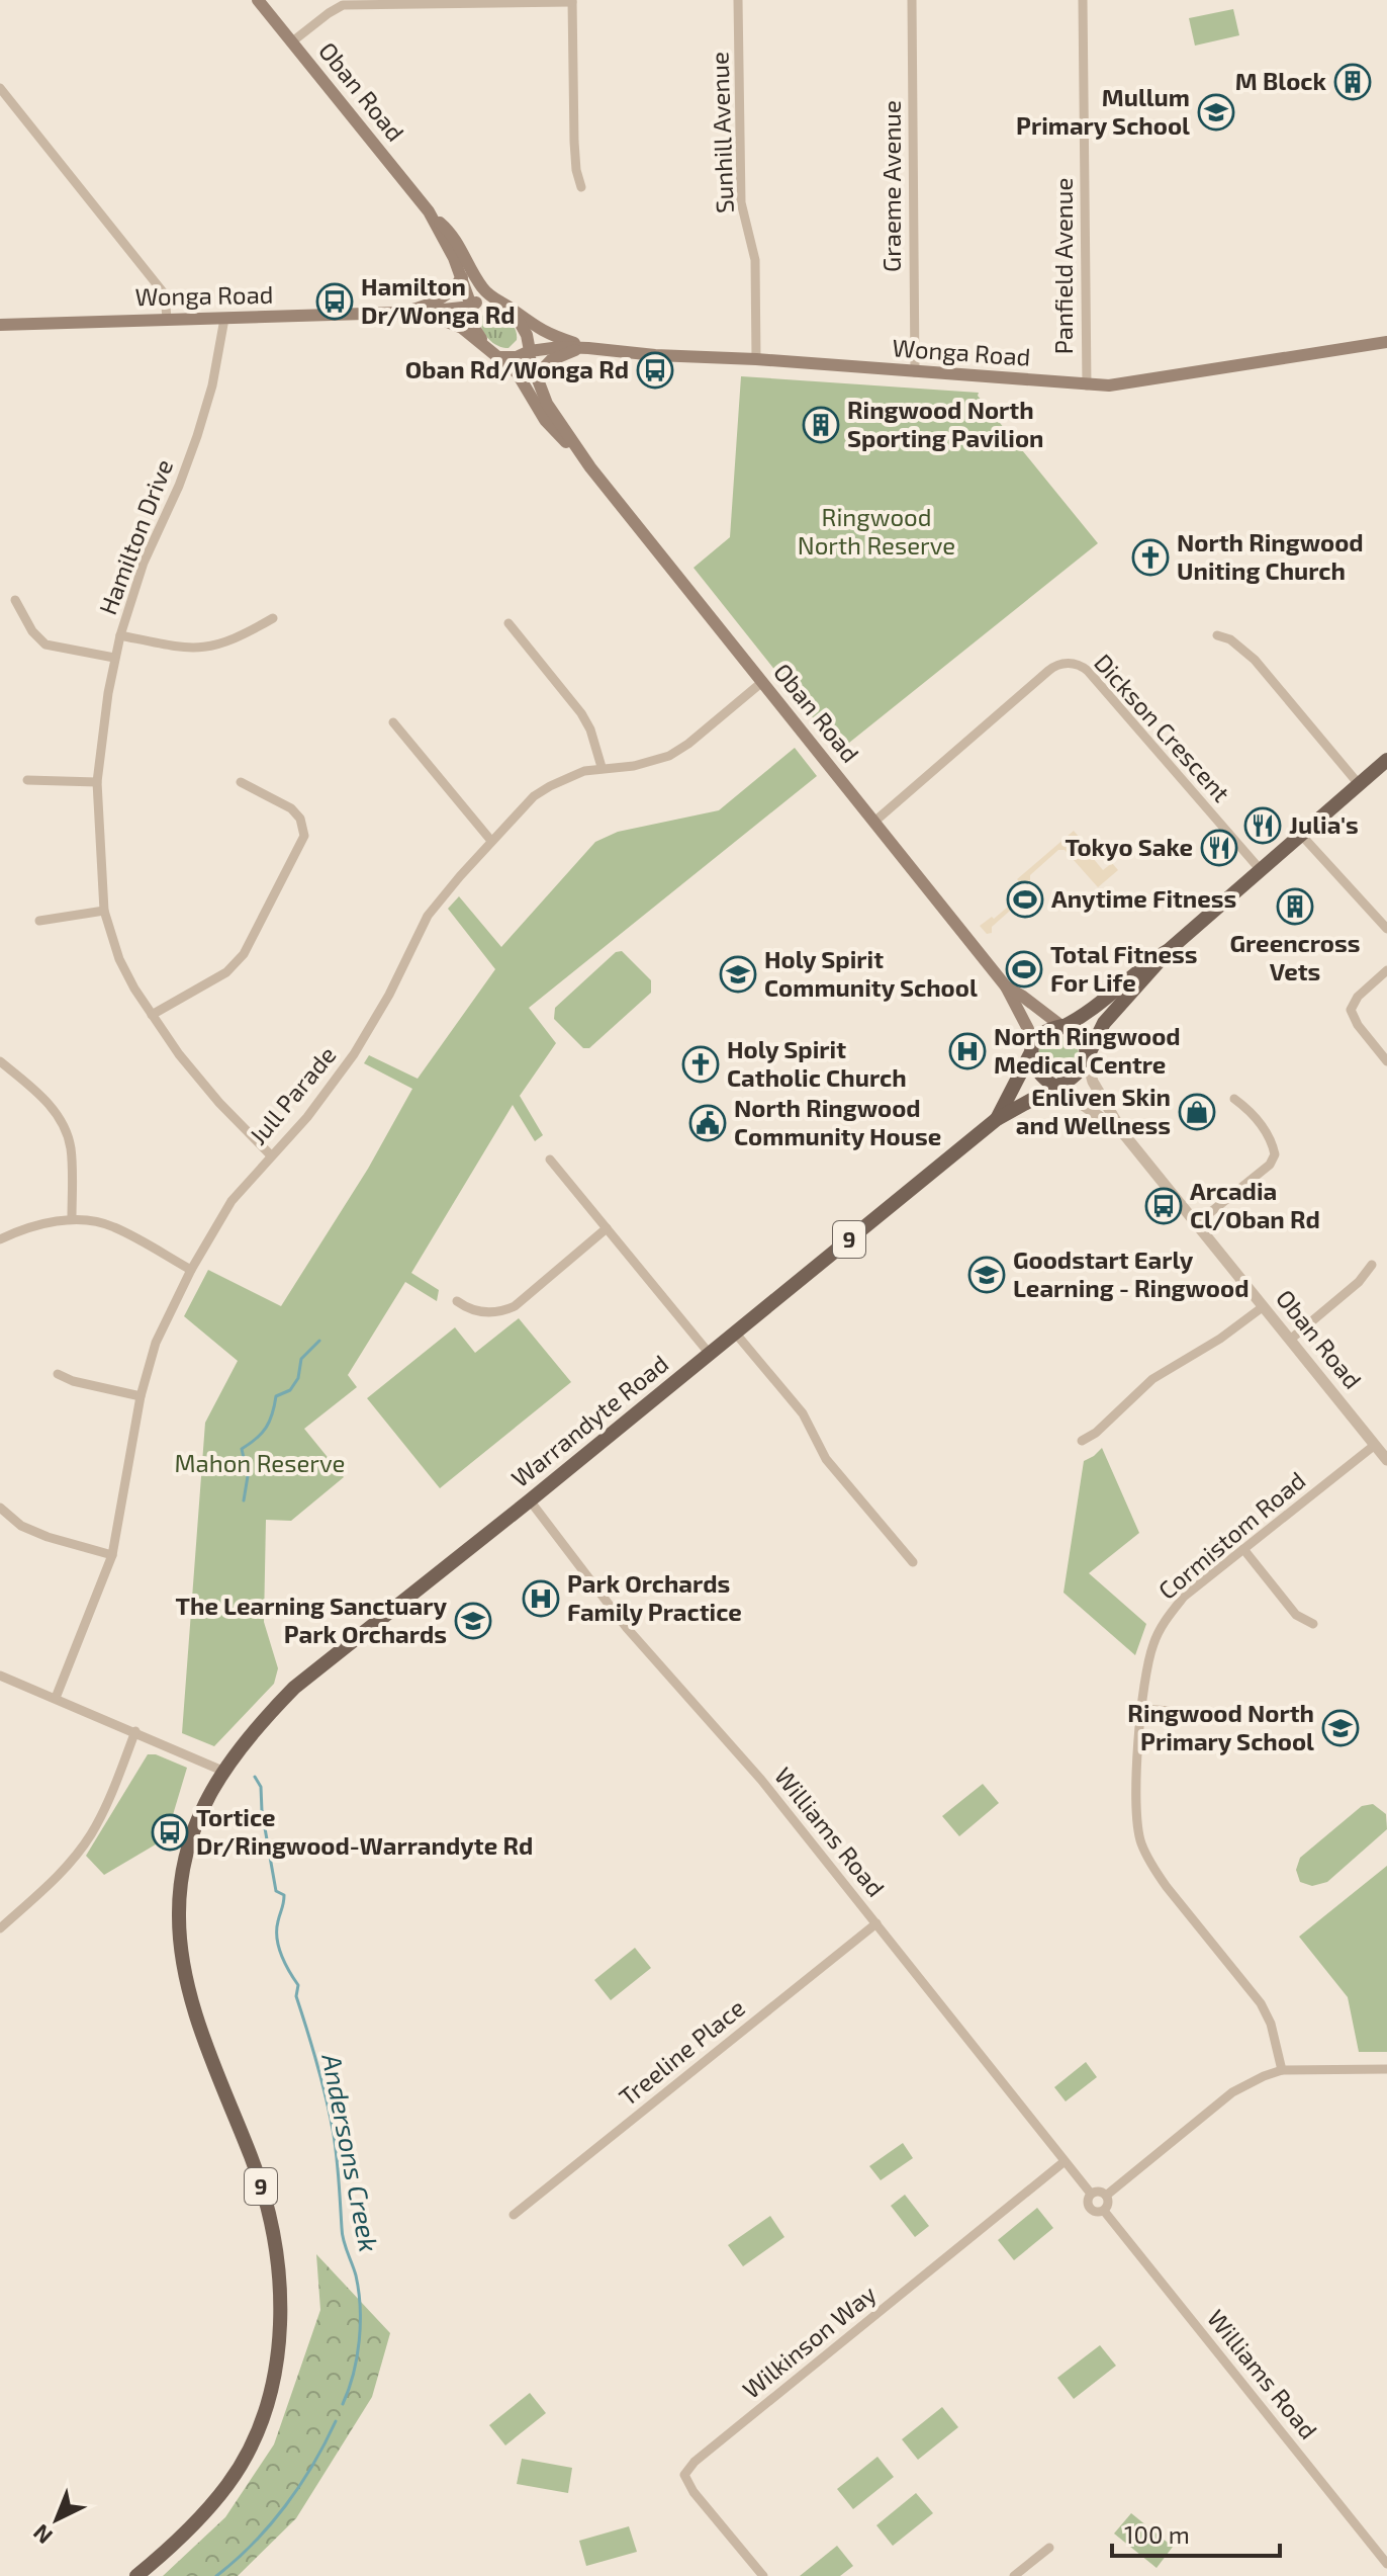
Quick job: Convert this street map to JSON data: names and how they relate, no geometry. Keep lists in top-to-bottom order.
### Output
{
  "streets": {
    "main road": [
      "Oban Road",
      "Wonga Road",
      "9",
      "Warrandyte Road"
    ],
    "street": [
      "Sunhill Avenue",
      "Graeme Avenue",
      "Panfield Avenue",
      "Hamilton Drive",
      "Dickson Crescent",
      "Jull Parade",
      "Cormistom Road",
      "Williams Road",
      "Treeline Place",
      "Wilkinson Way"
    ]
  },
  "crossings": [
    ["Oban Road", "Wonga Road"],
    ["Oban Road", "Dickson Crescent"],
    ["Oban Road", "Jull Parade"],
    ["Oban Road", "9"],
    ["Oban Road", "Warrandyte Road"],
    ["Oban Road", "Cormistom Road"],
    ["Sunhill Avenue", "Wonga Road"],
    ["Graeme Avenue", "Wonga Road"],
    ["Panfield Avenue", "Wonga Road"],
    ["Wonga Road", "Hamilton Drive"],
    ["Hamilton Drive", "Jull Parade"],
    ["Dickson Crescent", "9"],
    ["9", "Warrandyte Road"],
    ["Warrandyte Road", "Williams Road"],
    ["Williams Road", "Treeline Place"],
    ["Williams Road", "Wilkinson Way"]
  ],
  "water": ["Andersons Creek"],
  "parks": ["Ringwood North Reserve", "Mahon Reserve"],
  "places": {
    "building": ["M Block", "Ringwood North Sporting Pavilion", "Greencross Vets"],
    "school or university": [
      "Mullum Primary School",
      "Holy Spirit Community School",
      "Goodstart Early Learning - Ringwood",
      "The Learning Sanctuary Park Orchards",
      "Ringwood North Primary School"
    ],
    "bus stop": [
      "Hamilton Dr/Wonga Rd",
      "Oban Rd/Wonga Rd",
      "Arcadia Cl/Oban Rd",
      "Tortice Dr/Ringwood-Warrandyte Rd"
    ],
    "church": ["North Ringwood Uniting Church", "Holy Spirit Catholic Church"],
    "restaurant": ["Julia's", "Tokyo Sake"],
    "sports": ["Anytime Fitness", "Total Fitness For Life"],
    "hospital": ["North Ringwood Medical Centre", "Park Orchards Family Practice"],
    "shop": ["Enliven Skin and Wellness"],
    "public building": ["North Ringwood Community House"]
  },
  "scale_bar": "100 m",
  "north": "bottom left"
}
